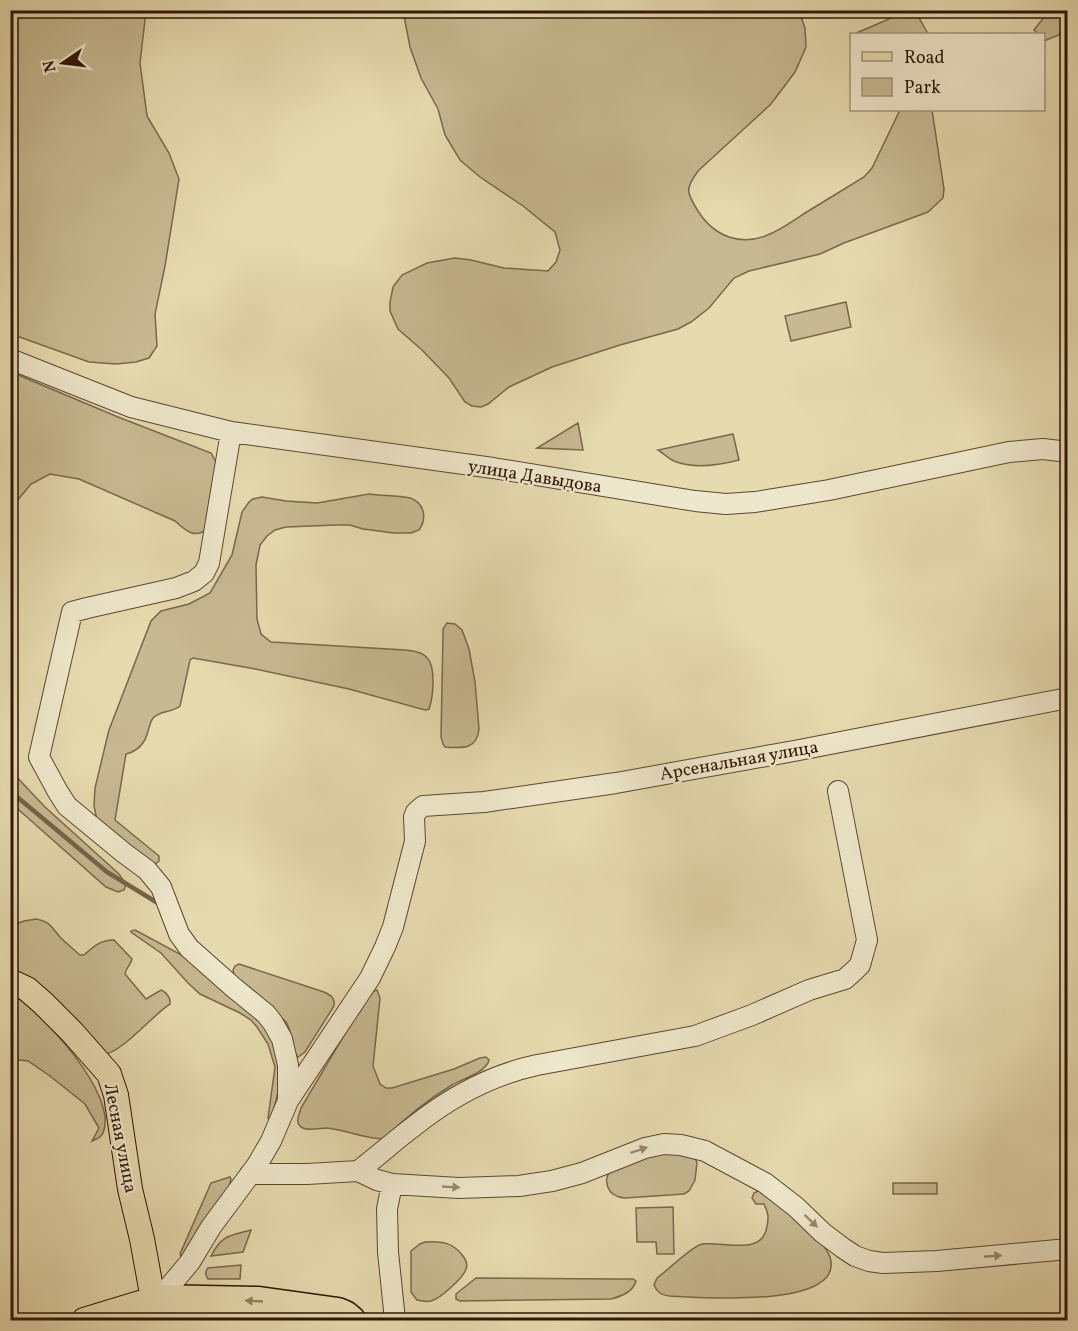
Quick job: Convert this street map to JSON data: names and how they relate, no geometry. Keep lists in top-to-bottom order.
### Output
{
  "streets": {
    "main road": ["Лесная улица"],
    "street": ["улица Давыдова", "Арсенальная улица"]
  },
  "legend": ["Road", "Park"],
  "north": "left"
}
